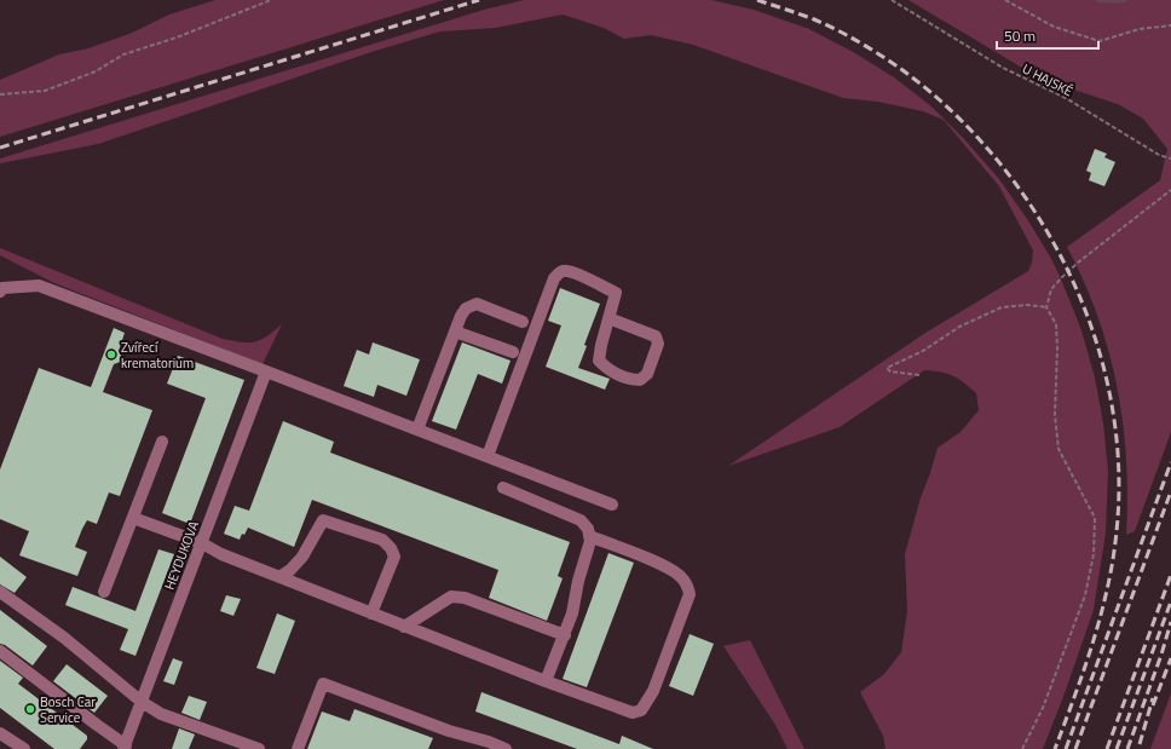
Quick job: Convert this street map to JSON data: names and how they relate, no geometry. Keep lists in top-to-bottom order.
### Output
{
  "streets": {
    "street": ["HEYDUKOVA"],
    "path": ["U HAJSKÉ"]
  },
  "places": ["Zvířecí krematorium", "Bosch Car Service"],
  "scale_bar": "50 m"
}
